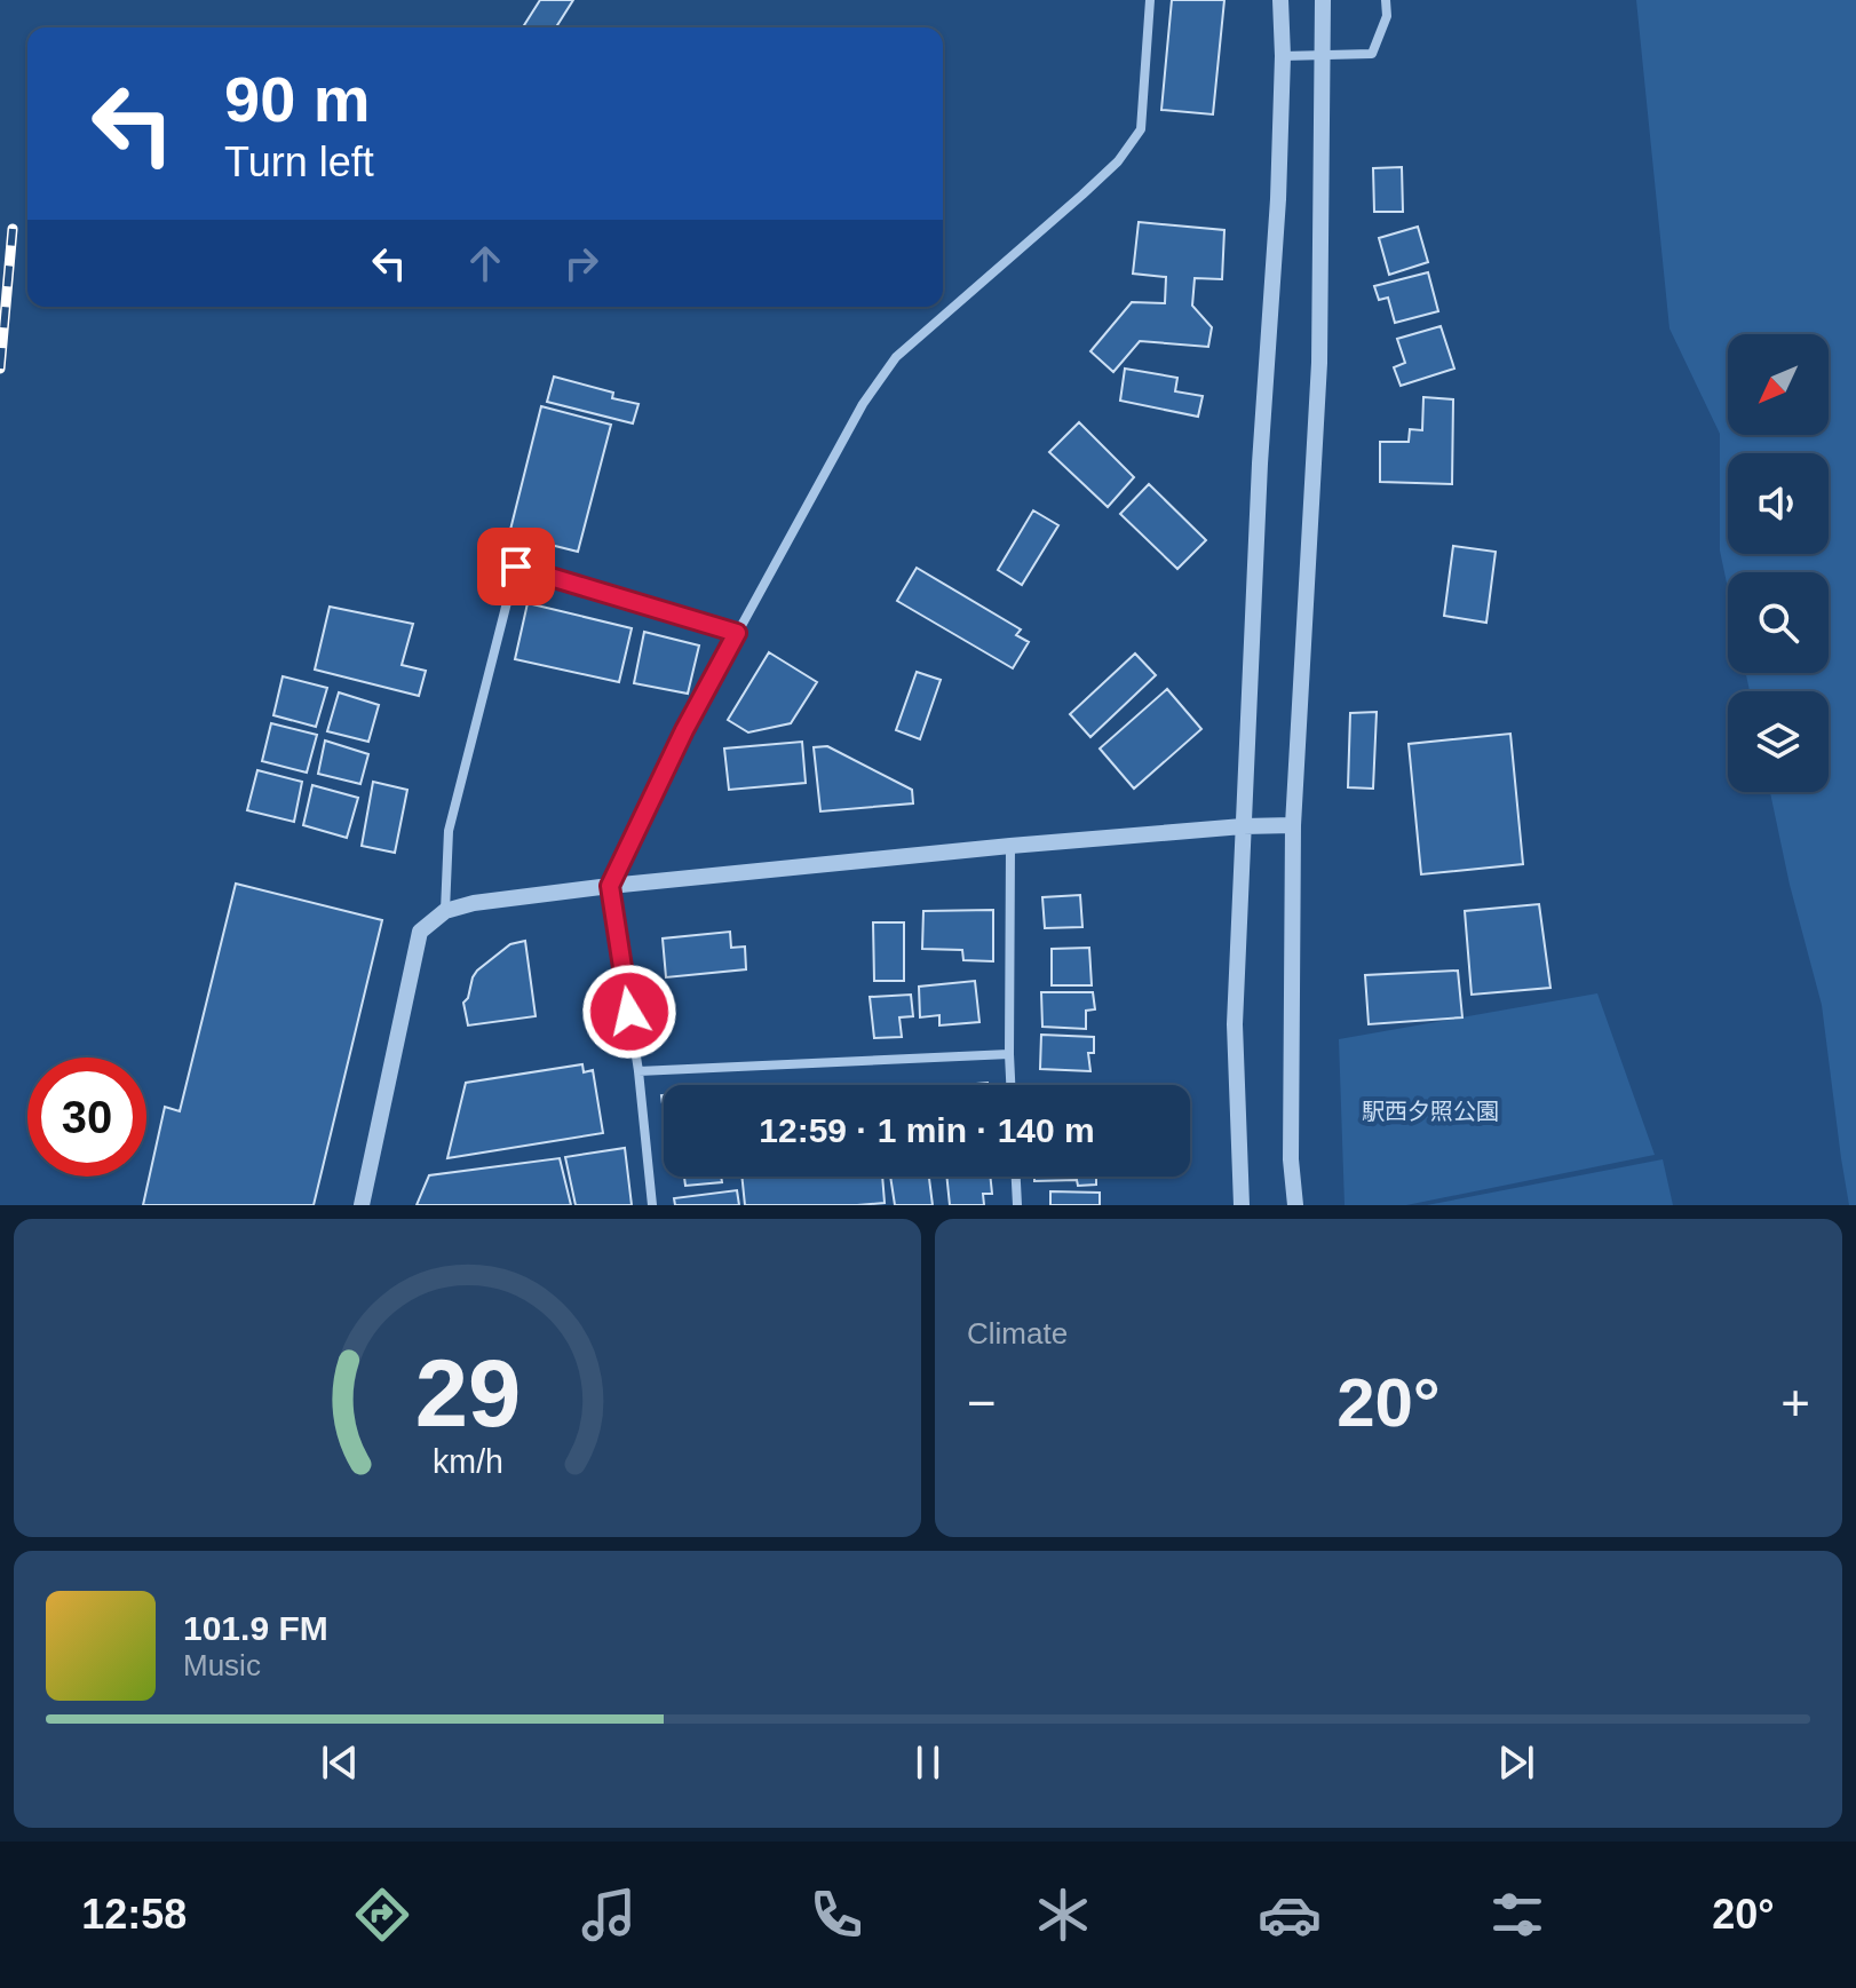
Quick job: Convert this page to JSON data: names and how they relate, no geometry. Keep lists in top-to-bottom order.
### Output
{
  "parks": ["駅西夕照公園"],
  "north": "bottom left",
  "page": {
    "turn": ["90 m", "Turn left"],
    "limit": "30",
    "trip": "12:59 · 1 min · 140 m",
    "tile": "Climate",
    "heat": ["−", "20°", "+"],
    "song": ["101.9 FM", "Music"],
    "tabs": ["12:58", "20°"],
    "gauge": ["29", "km/h"]
  }
}
